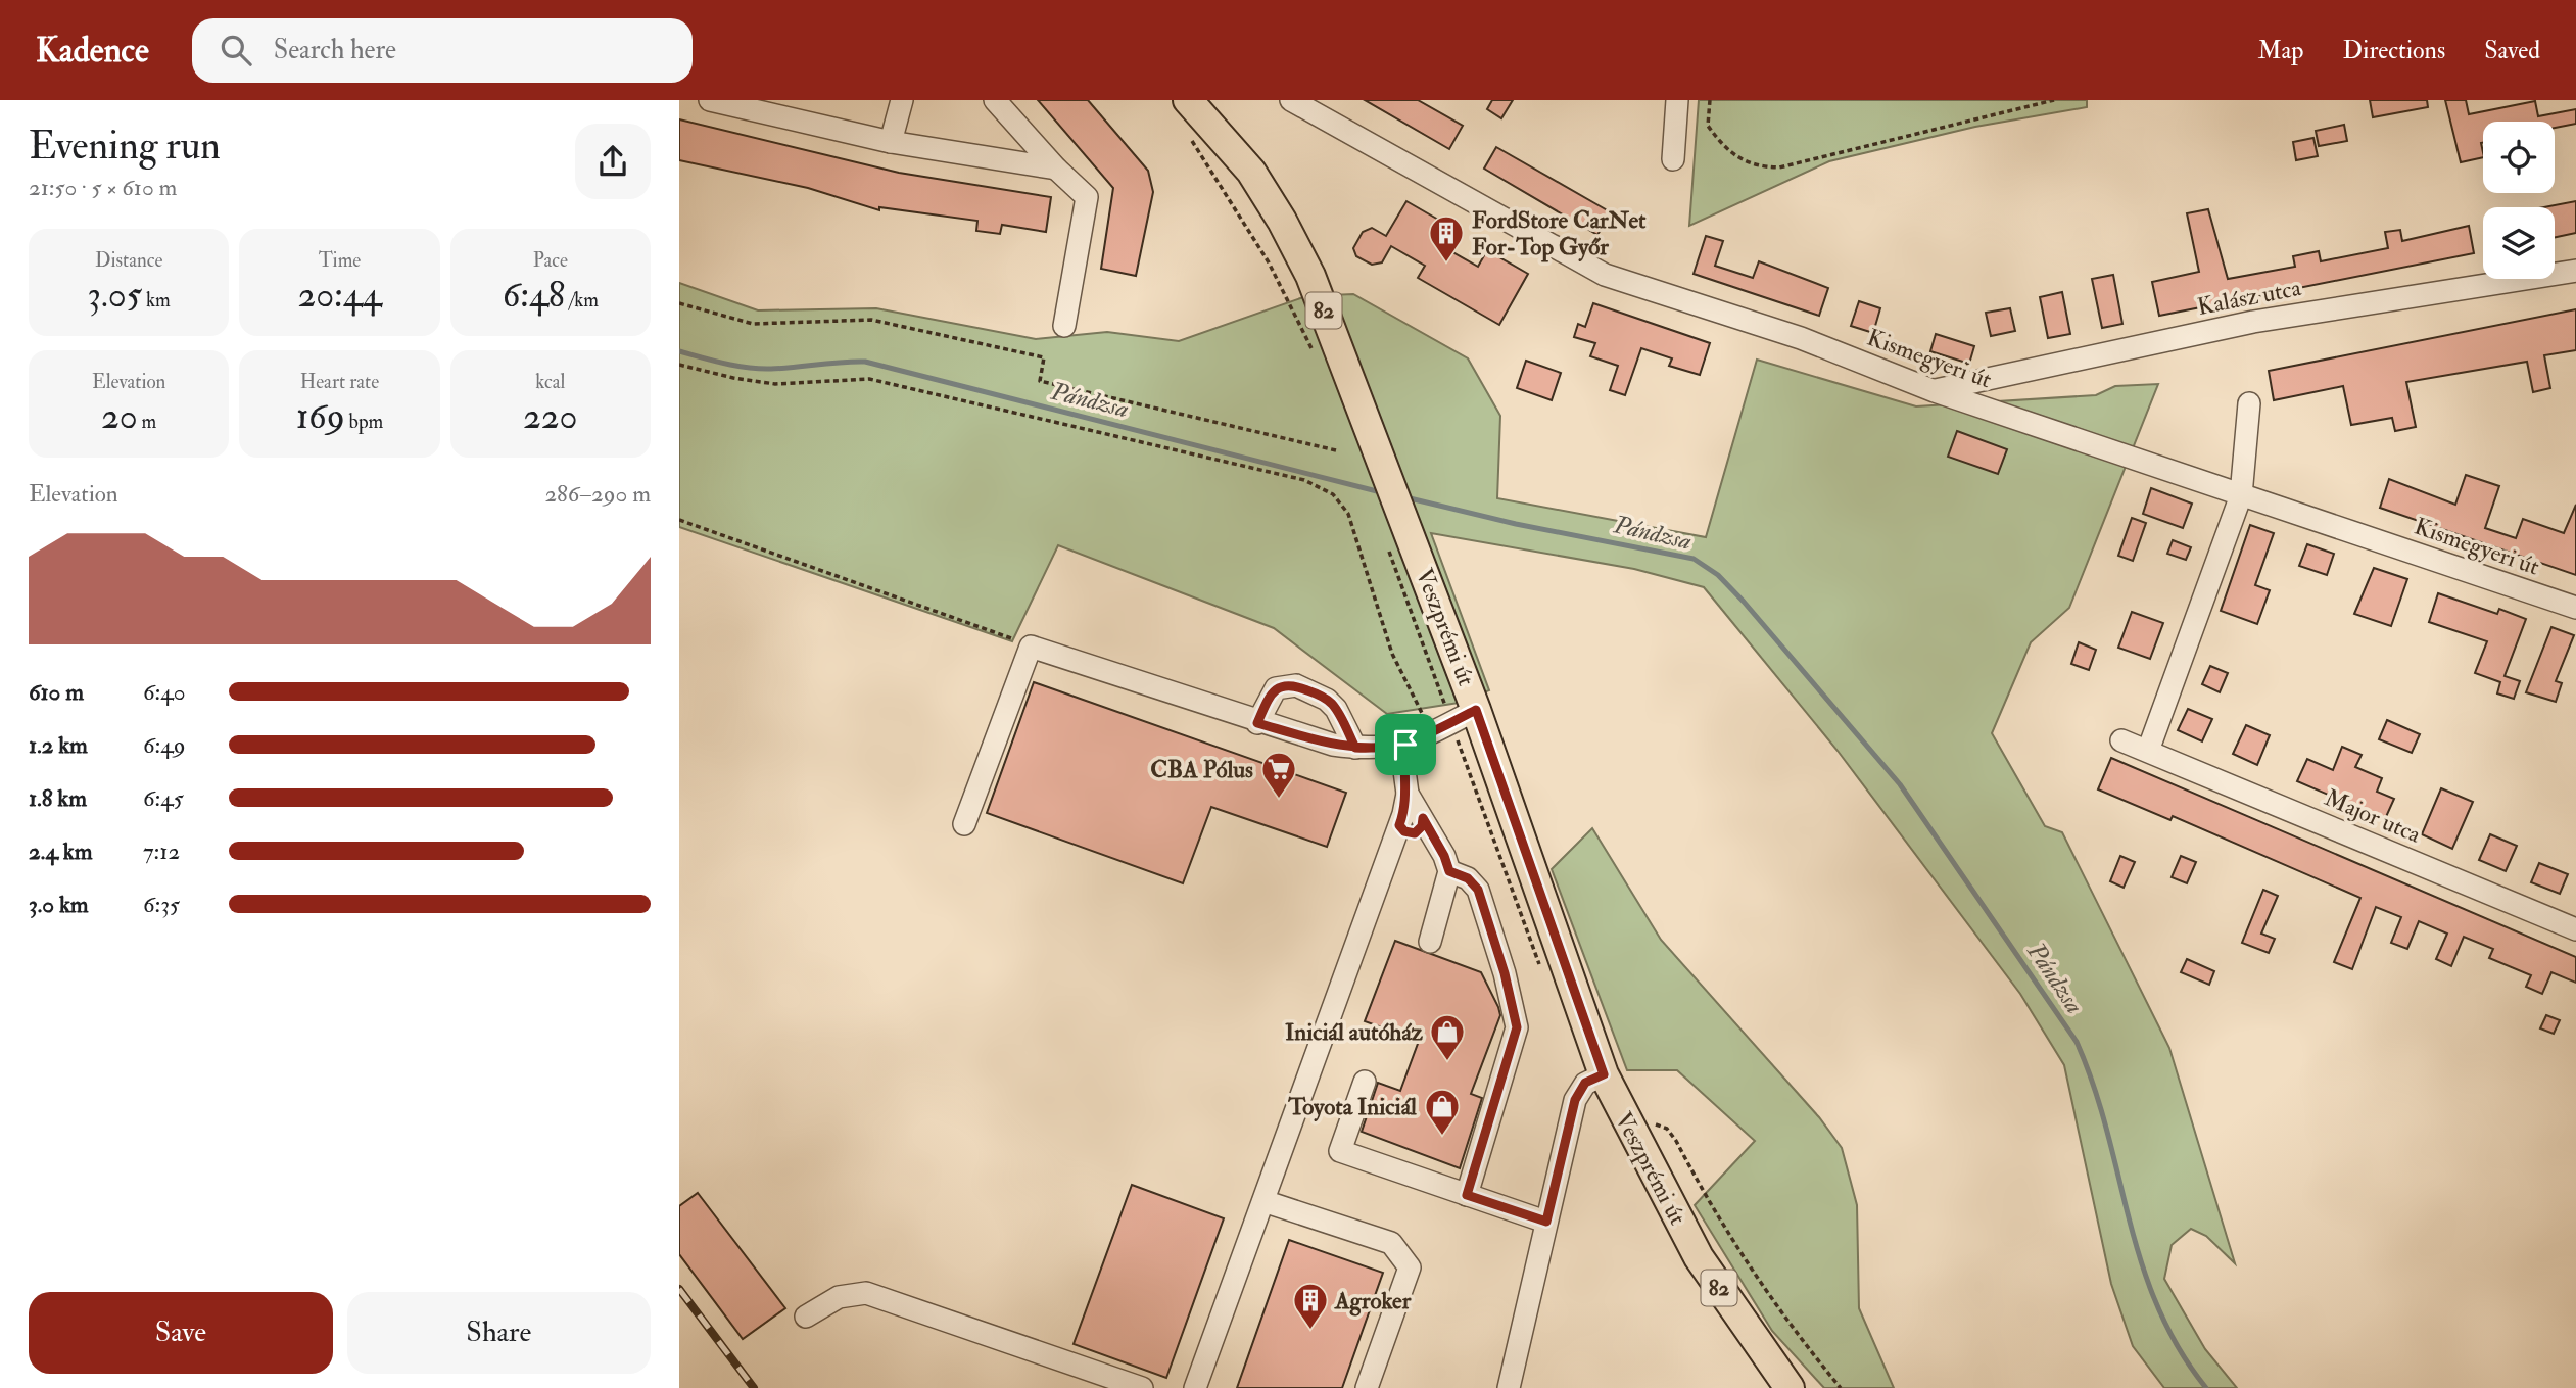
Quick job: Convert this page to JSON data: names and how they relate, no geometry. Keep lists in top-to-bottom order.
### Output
{
  "streets": {
    "main road": ["82", "Veszprémi út"],
    "street": ["Kalász utca", "Kismegyeri út", "Major utca"]
  },
  "crossings": [
    ["Kalász utca", "Kismegyeri út"]
  ],
  "water": ["Pándzsa"],
  "places": {
    "building": ["FordStore CarNet For-Top Győr", "Agroker"],
    "supermarket": ["CBA Pólus"],
    "shop": ["Iniciál autóház", "Toyota Iniciál"]
  },
  "page": {
    "header": "Kadence",
    "search": "Search here",
    "nav": ["Map", "Directions", "Saved"],
    "heading": ["Evening run", "21:50 · 5 × 610 m"],
    "stats": [
      ["Distance", "3.05 km"],
      ["Time", "20:44"],
      ["Pace", "6:48 /km"],
      ["Elevation", "20 m"],
      ["Heart rate", "169 bpm"],
      ["kcal", "220"]
    ],
    "chart": ["Elevation", "286–290 m"],
    "list": [
      {
        "name": "610 m",
        "note": "6:40"
      },
      {
        "name": "1.2 km",
        "note": "6:49"
      },
      {
        "name": "1.8 km",
        "note": "6:45"
      },
      {
        "name": "2.4 km",
        "note": "7:12"
      },
      {
        "name": "3.0 km",
        "note": "6:35"
      }
    ],
    "buttons": ["Save", "Share"]
  }
}
